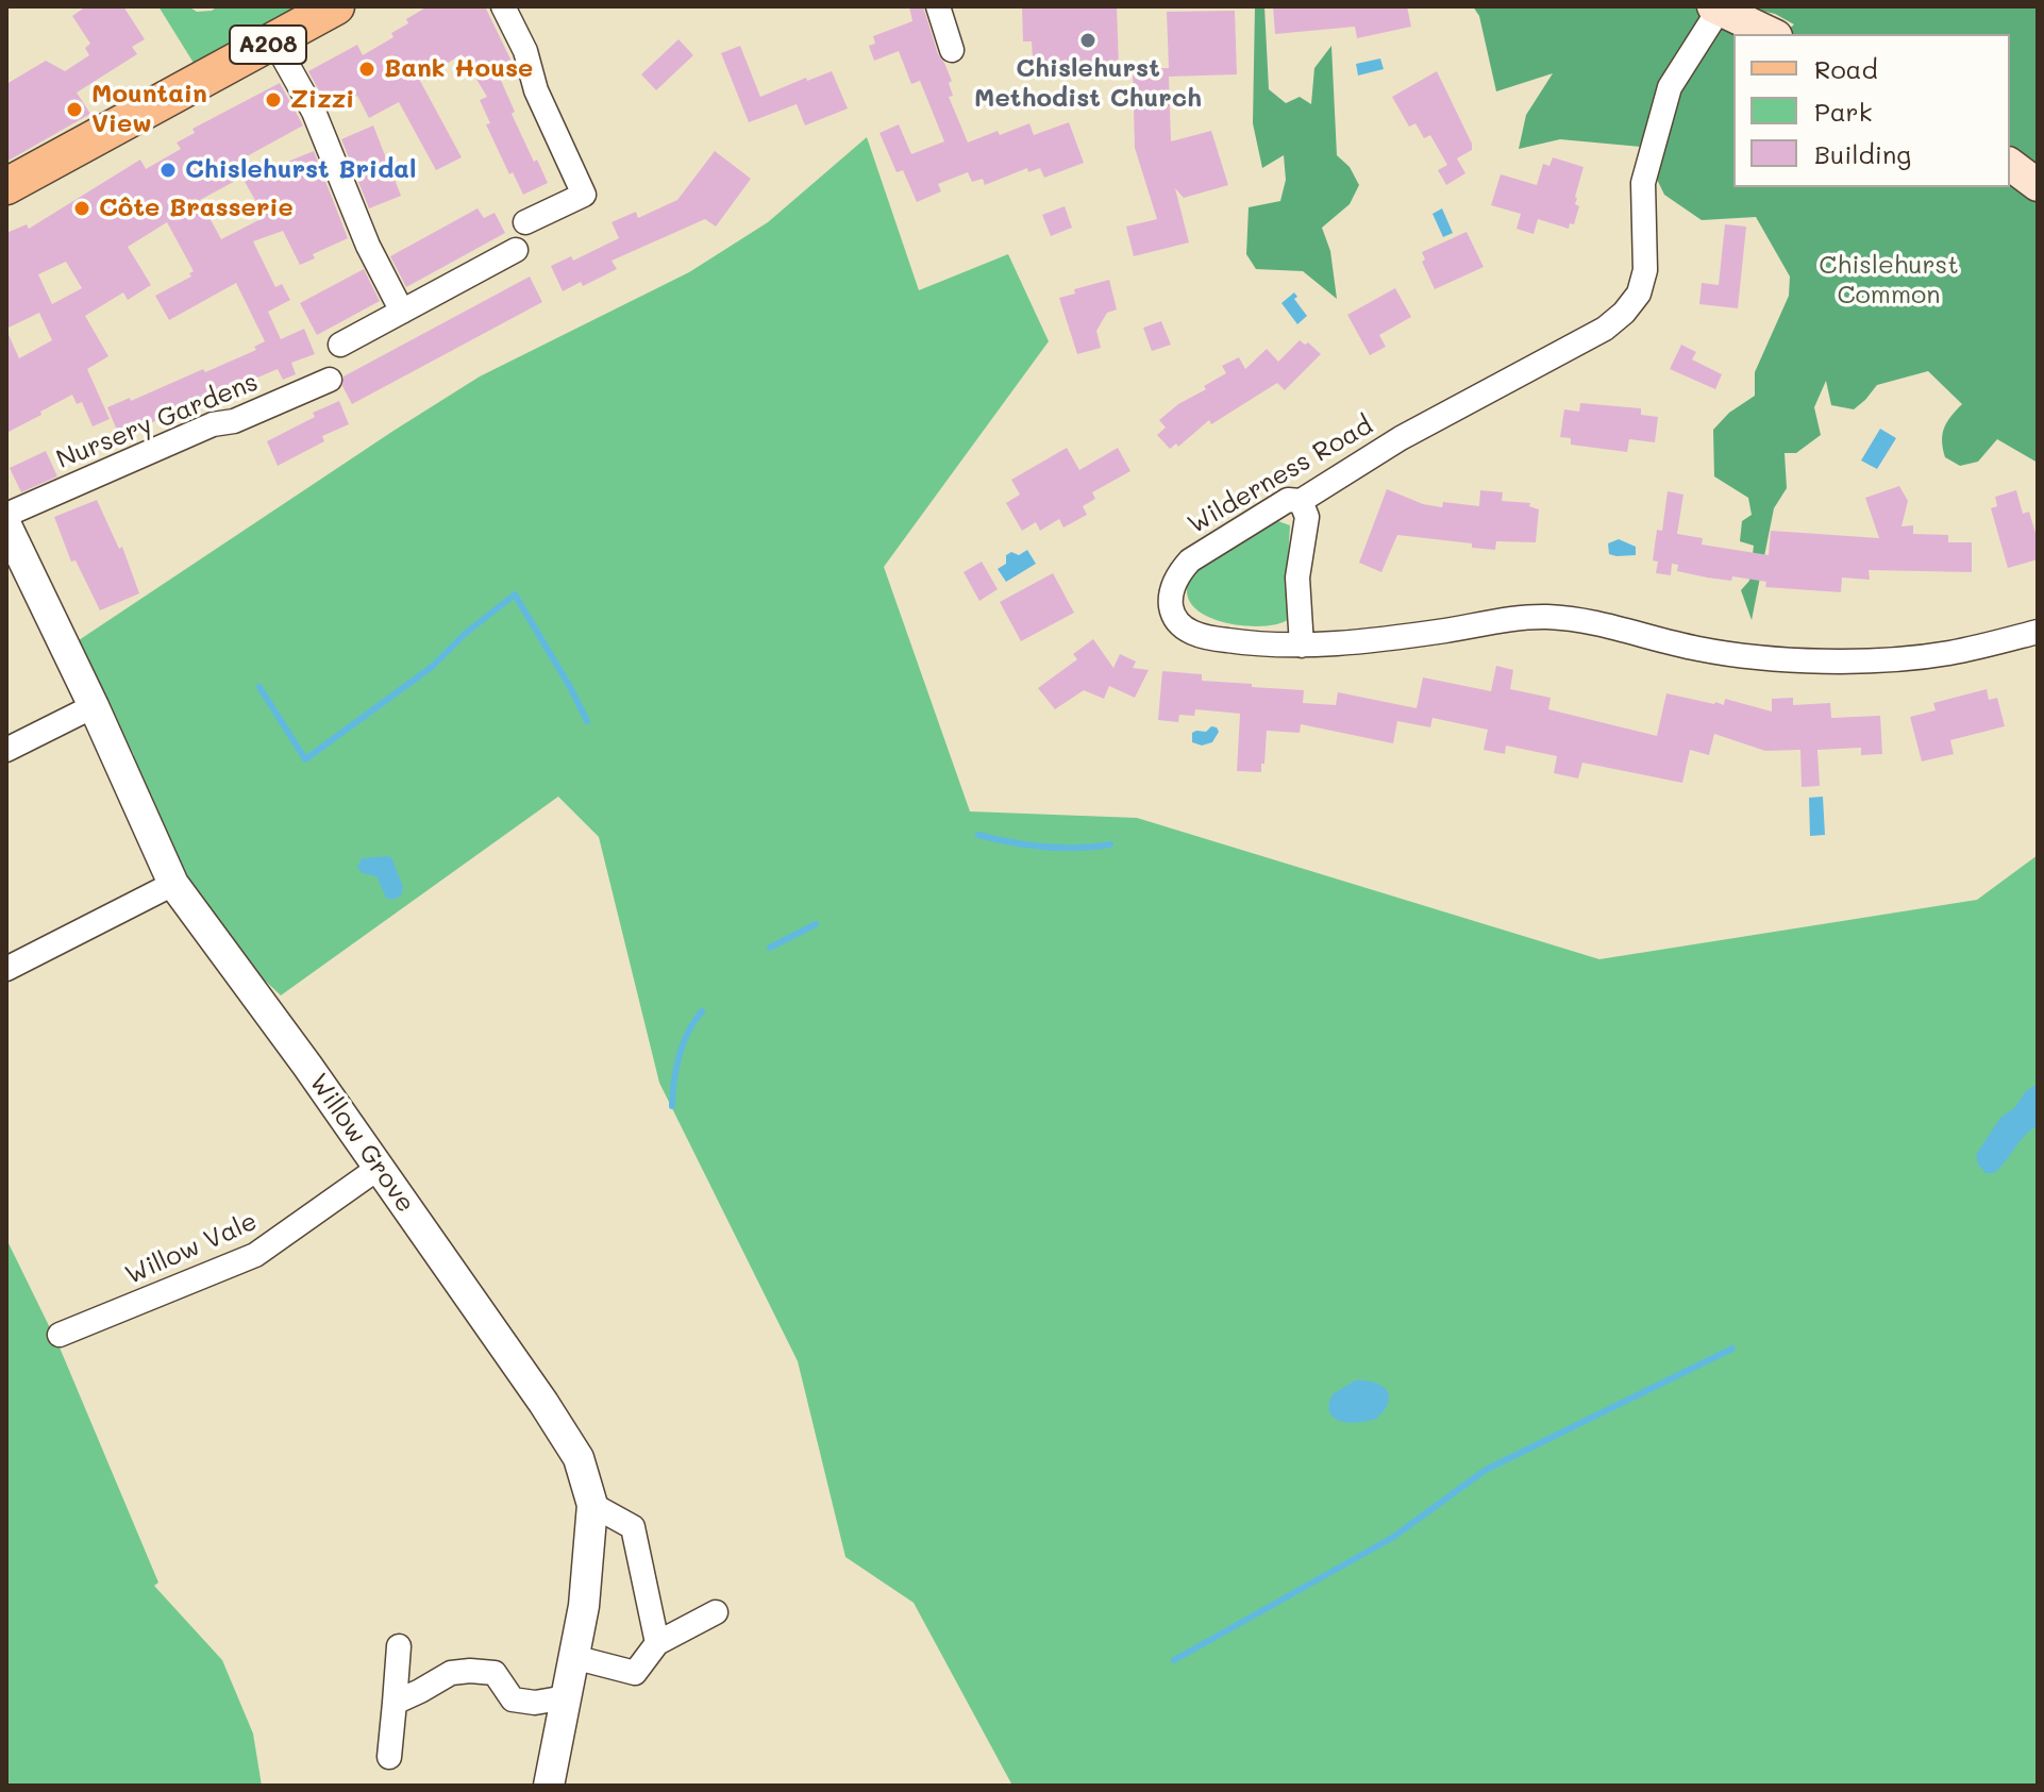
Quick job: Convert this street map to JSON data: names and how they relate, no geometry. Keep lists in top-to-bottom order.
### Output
{
  "streets": {
    "main road": ["A208"],
    "street": [
      "Nursery Gardens",
      "Wilderness Road",
      "Willow Grove",
      "Willow Vale"
    ]
  },
  "crossings": [
    ["Willow Grove", "Willow Vale"]
  ],
  "parks": ["Chislehurst Common"],
  "places": [
    "Chislehurst Methodist Church",
    "Bank House",
    "Zizzi",
    "Mountain View",
    "Chislehurst Bridal",
    "Côte Brasserie"
  ],
  "legend": ["Road", "Park", "Building"]
}
